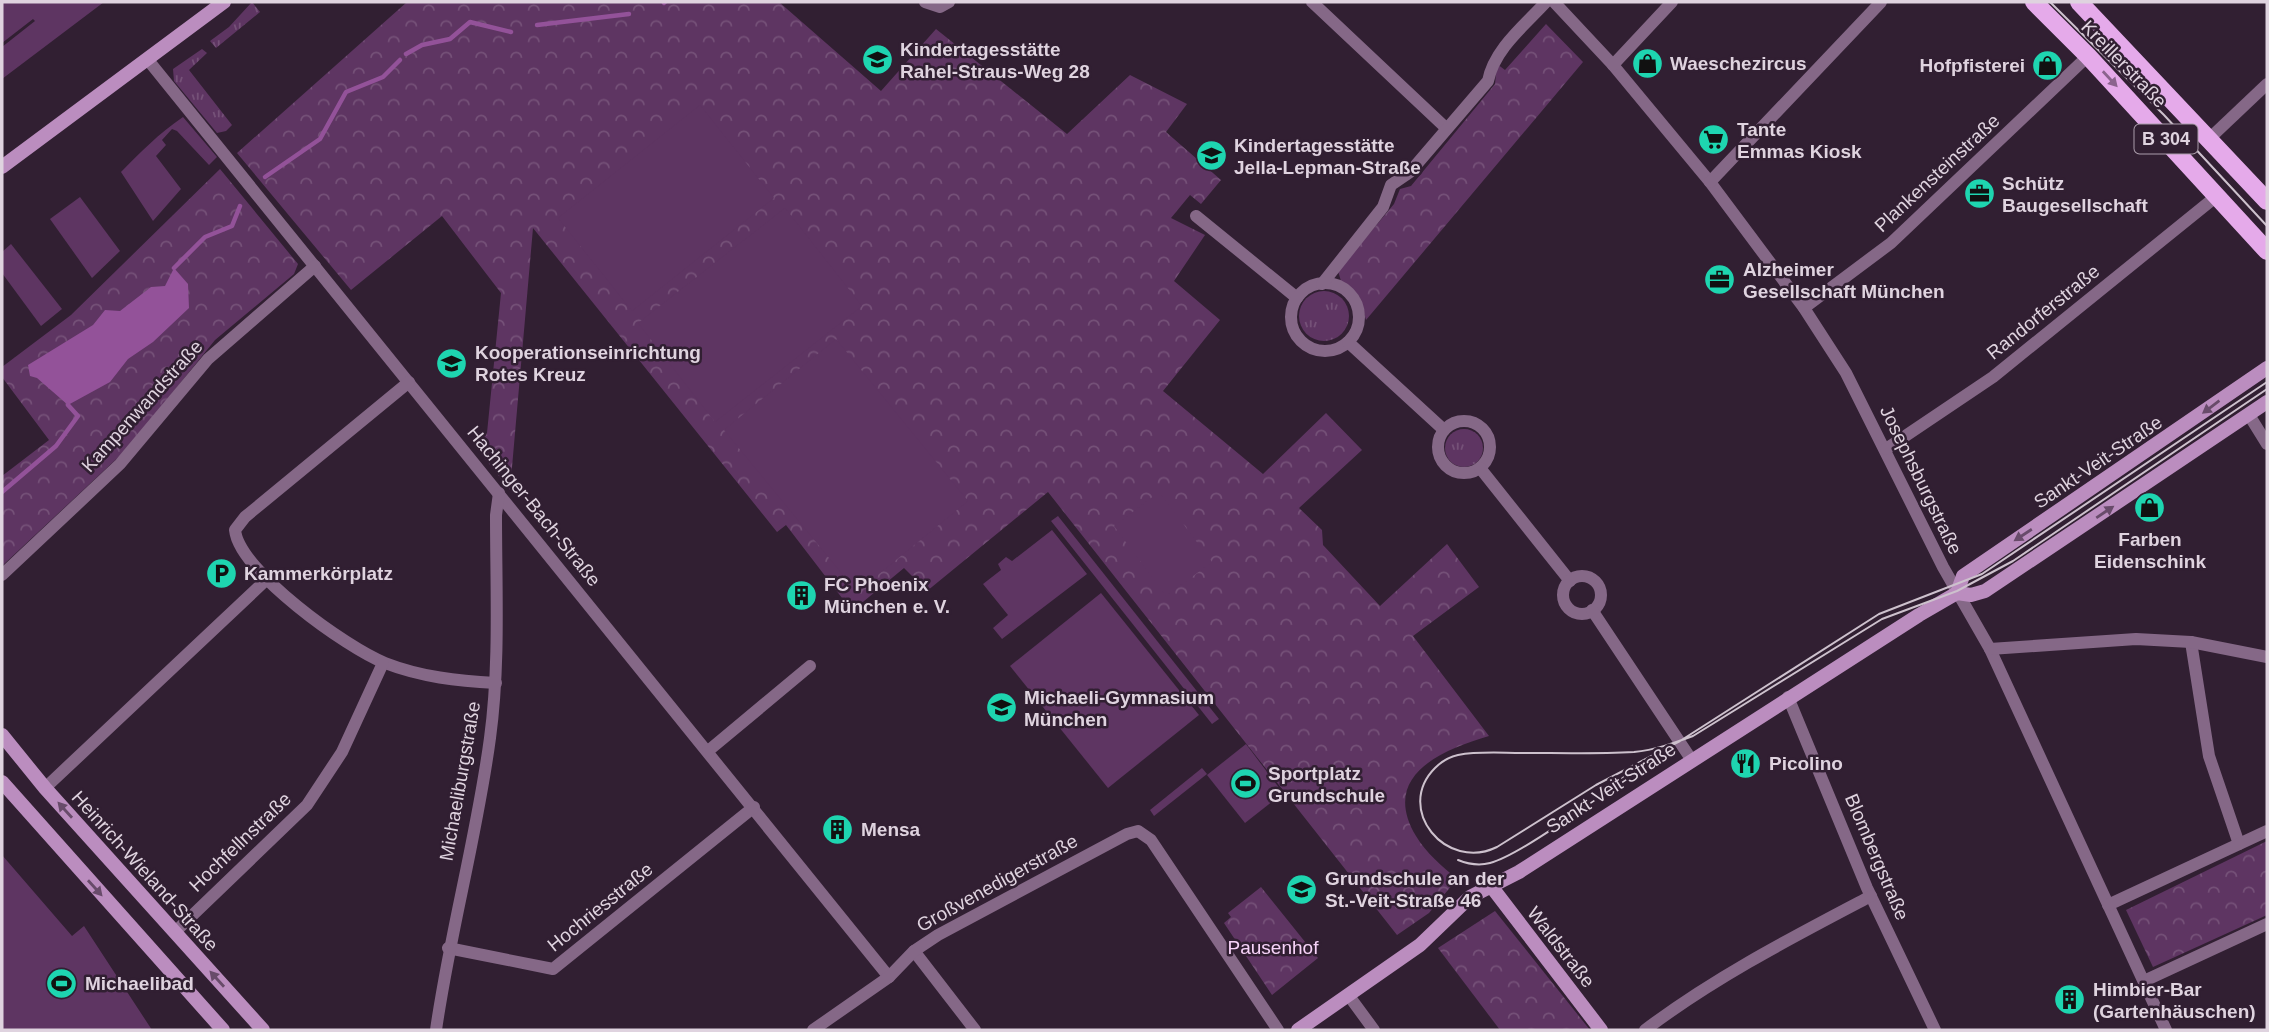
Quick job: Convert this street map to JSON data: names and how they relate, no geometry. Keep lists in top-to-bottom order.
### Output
{
  "streets": {
    "main road": ["Kreillerstraße", "B 304"],
    "street": [
      "Plankensteinstraße",
      "Randorferstraße",
      "Kampenwandstraße",
      "Sankt-Veit-Straße",
      "Josephsburgstraße",
      "Hachinger-Bach-Straße",
      "Michaeliburgstraße",
      "Hochfellnstraße",
      "Blombergstraße",
      "Heinrich-Wieland-Straße",
      "Großvenedigerstraße",
      "Hochriesstraße",
      "Waldstraße"
    ]
  },
  "crossings": [
    ["Kreillerstraße", "Plankensteinstraße"],
    ["Kreillerstraße", "Randorferstraße"],
    ["Plankensteinstraße", "Josephsburgstraße"],
    ["Randorferstraße", "Josephsburgstraße"],
    ["Kampenwandstraße", "Hachinger-Bach-Straße"],
    ["Sankt-Veit-Straße", "Josephsburgstraße"],
    ["Sankt-Veit-Straße", "Blombergstraße"],
    ["Sankt-Veit-Straße", "Waldstraße"],
    ["Hachinger-Bach-Straße", "Michaeliburgstraße"],
    ["Hachinger-Bach-Straße", "Großvenedigerstraße"],
    ["Hachinger-Bach-Straße", "Hochriesstraße"],
    ["Michaeliburgstraße", "Hochriesstraße"],
    ["Hochfellnstraße", "Heinrich-Wieland-Straße"]
  ],
  "parks": ["Pausenhof"],
  "places": {
    "school or university": [
      "Kindertagesstätte Rahel-Straus-Weg 28",
      "Kindertagesstätte Jella-Lepman-Straße",
      "Kooperationseinrichtung Rotes Kreuz",
      "Michaeli-Gymnasium München",
      "Grundschule an der St.-Veit-Straße 46"
    ],
    "shop": ["Waeschezircus", "Hofpfisterei", "Farben Eidenschink"],
    "supermarket": ["Tante Emmas Kiosk"],
    "office": ["Schütz Baugesellschaft", "Alzheimer Gesellschaft München"],
    "parking": ["Kammerkörplatz"],
    "building": ["FC Phoenix München e. V.", "Mensa", "Himbier-Bar (Gartenhäuschen)"],
    "restaurant": ["Picolino"],
    "sports": ["Sportplatz Grundschule", "Michaelibad"]
  }
}
